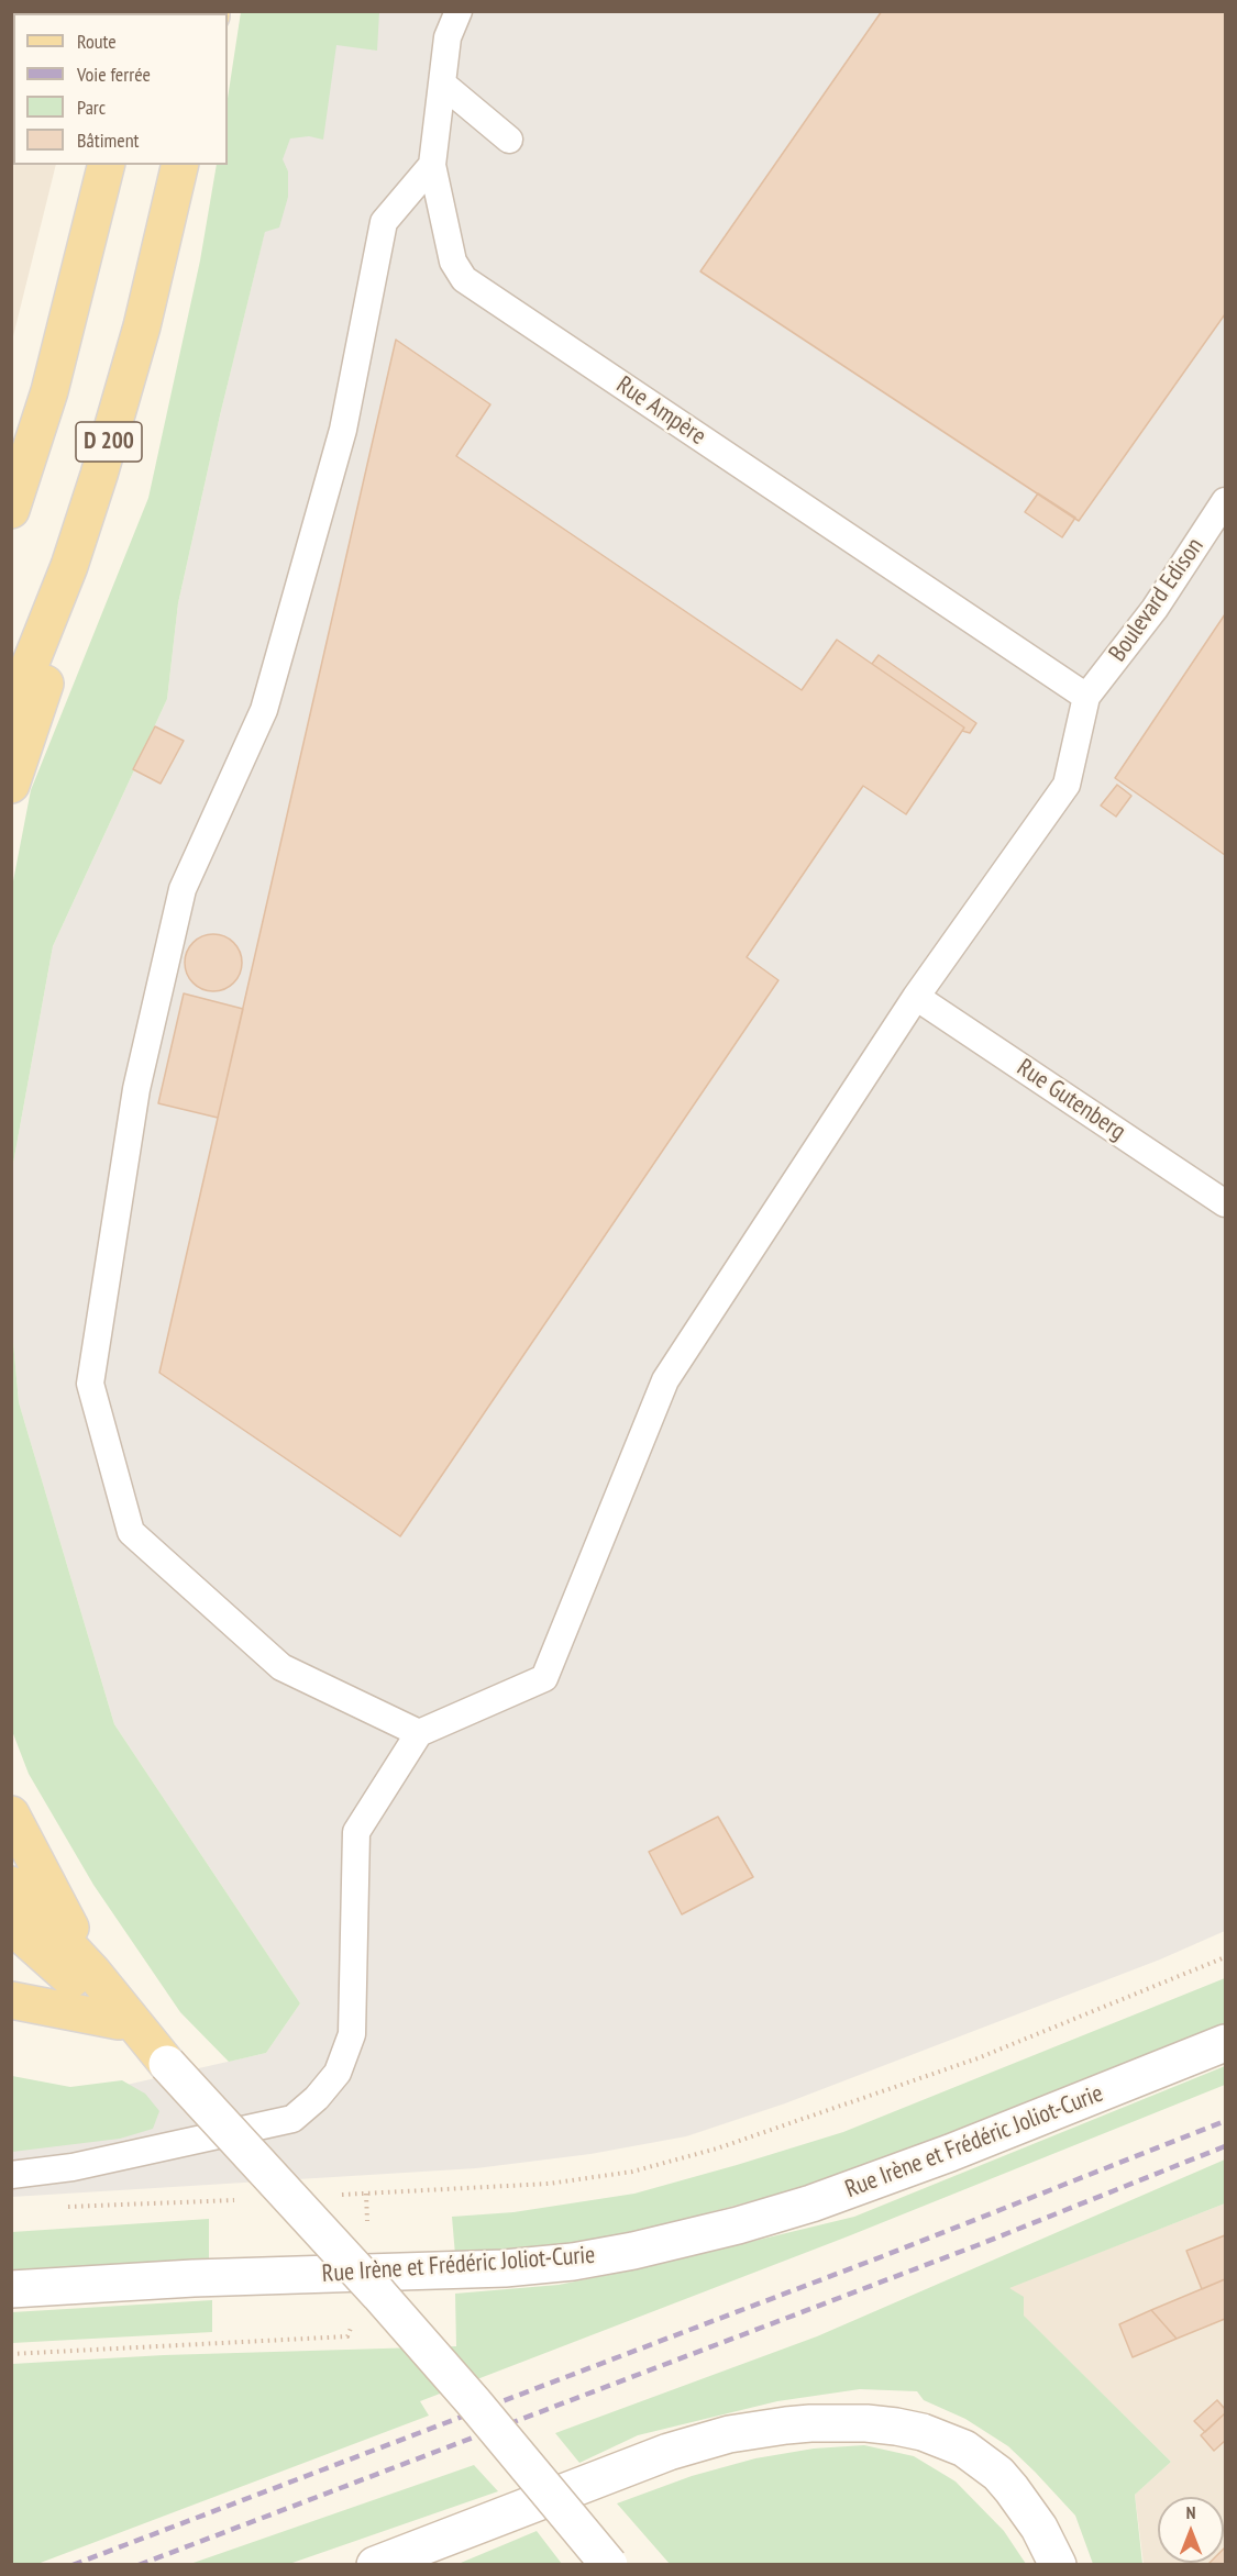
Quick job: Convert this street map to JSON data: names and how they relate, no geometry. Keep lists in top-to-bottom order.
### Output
{
  "streets": {
    "main road": ["D 200", "Rue Irène et Frédéric Joliot-Curie"],
    "lane": ["Rue Ampère", "Boulevard Edison", "Rue Gutenberg"]
  },
  "crossings": [
    ["Rue Ampère", "Boulevard Edison"]
  ],
  "legend": [
    "Route",
    "Voie ferrée",
    "Parc",
    "Bâtiment"
  ],
  "north": "top"
}
